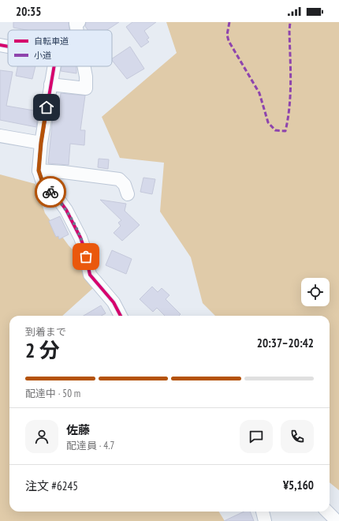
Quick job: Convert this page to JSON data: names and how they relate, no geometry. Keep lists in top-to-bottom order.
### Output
{
  "legend": ["自転車道", "小道"],
  "page": {
    "status": "20:35",
    "heading": ["2 分", "到着まで", "20:37–20:42"],
    "panel": [
      "佐藤",
      "配達員 · 4.7",
      "注文 #6245",
      "¥5,160"
    ],
    "bar": "配達中 · 50 m"
  }
}
